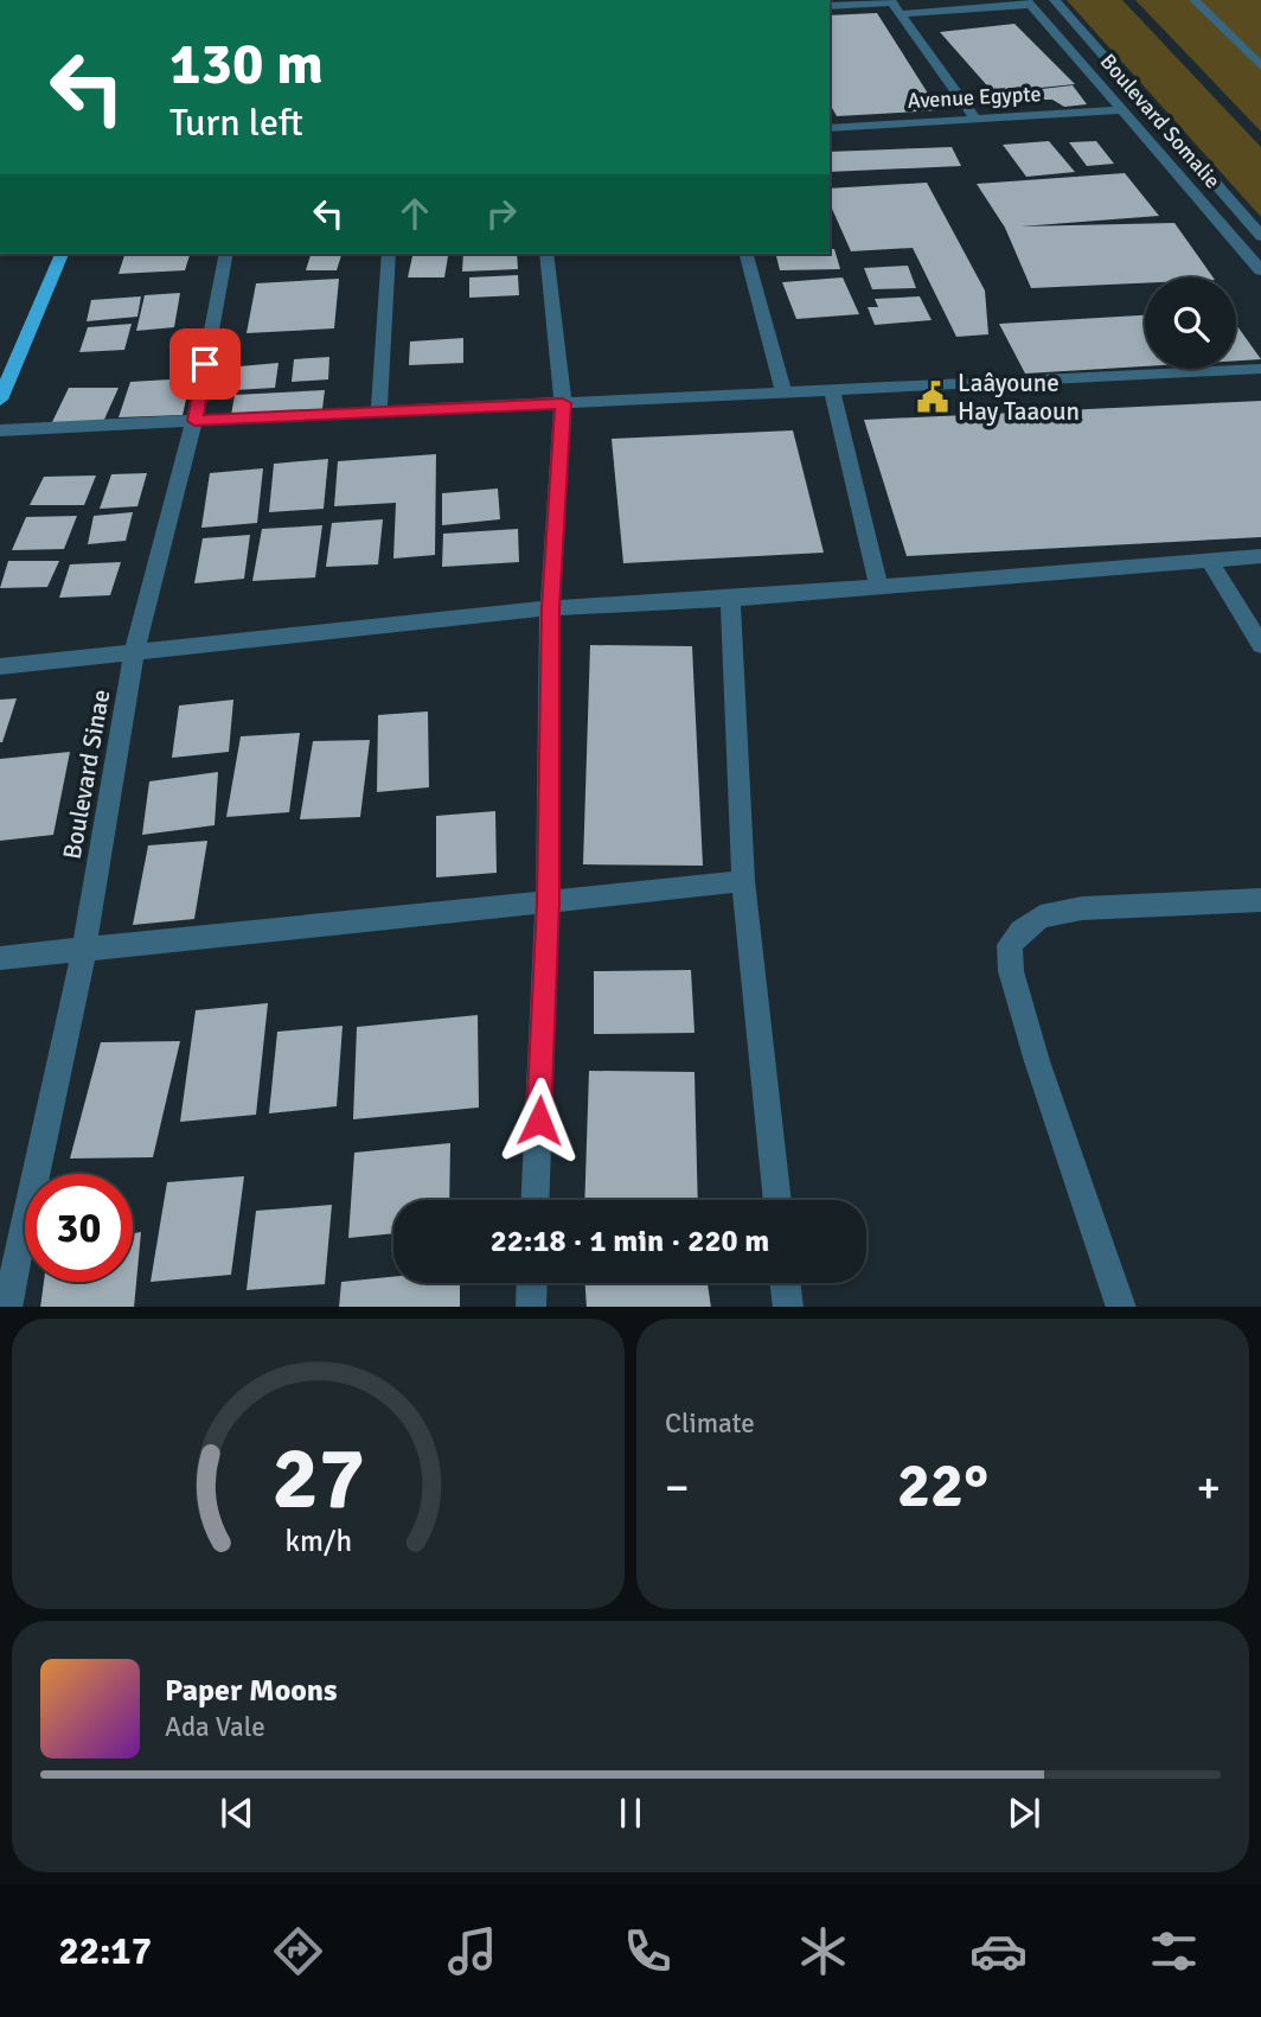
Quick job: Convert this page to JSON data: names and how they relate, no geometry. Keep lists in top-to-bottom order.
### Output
{
  "streets": {
    "street": ["Avenue Egypte", "Boulevard Somalie", "Boulevard Sinae"]
  },
  "crossings": [
    ["Avenue Egypte", "Boulevard Somalie"]
  ],
  "places": {
    "public building": ["Laâyoune Hay Taaoun"]
  },
  "page": {
    "turn": ["130 m", "Turn left"],
    "limit": "30",
    "trip": "22:18 · 1 min · 220 m",
    "tile": "Climate",
    "heat": ["−", "22°", "+"],
    "song": ["Paper Moons", "Ada Vale"],
    "tabs": "22:17",
    "gauge": ["27", "km/h"]
  }
}
